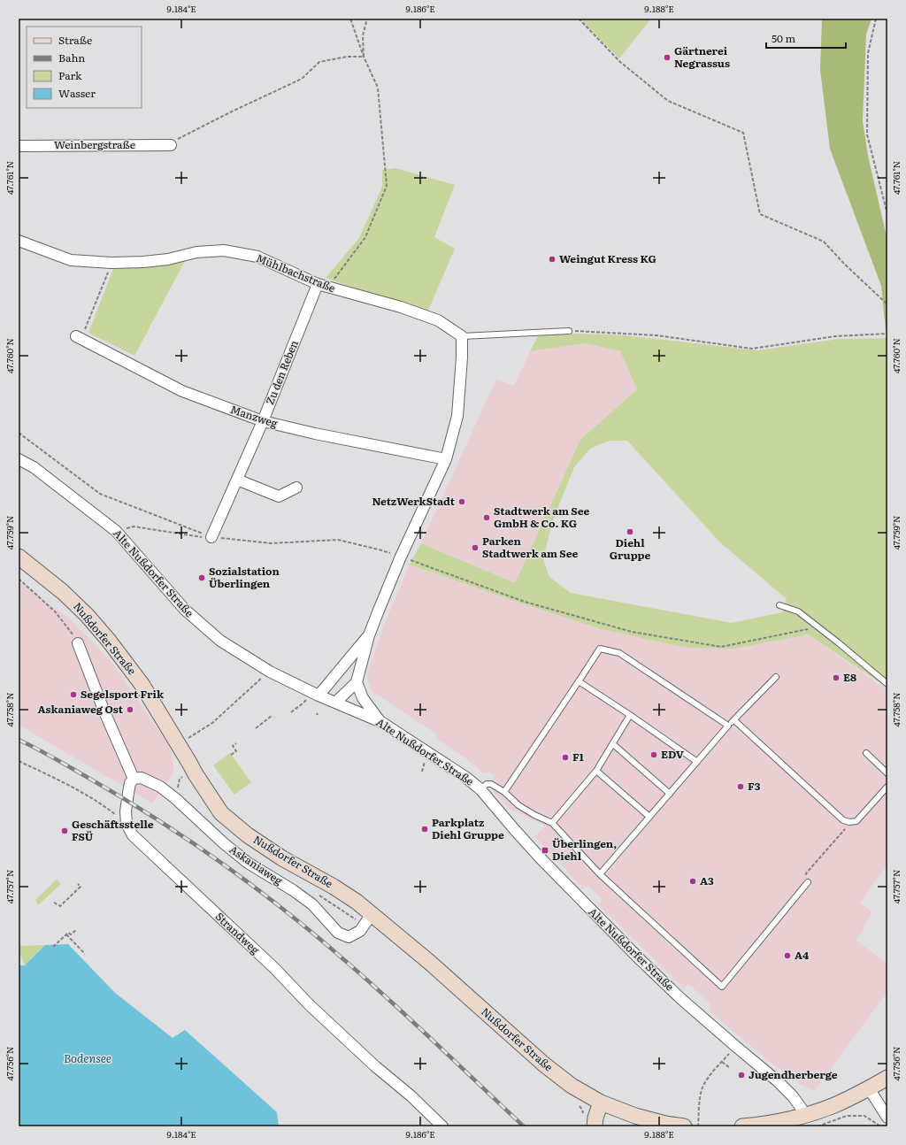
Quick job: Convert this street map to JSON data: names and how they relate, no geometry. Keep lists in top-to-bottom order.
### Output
{
  "streets": {
    "street": [
      "Weinbergstraße",
      "Mühlbachstraße",
      "Zu den Reben",
      "Manzweg",
      "Alte Nußdorfer Straße",
      "Nußdorfer Straße",
      "Askaniaweg",
      "Strandweg"
    ]
  },
  "crossings": [
    ["Mühlbachstraße", "Zu den Reben"],
    ["Zu den Reben", "Manzweg"],
    ["Nußdorfer Straße", "Askaniaweg"]
  ],
  "water": ["Bodensee"],
  "places": {
    "other": [
      "Gärtnerei Negrassus",
      "Weingut Kress KG",
      "NetzWerkStadt",
      "Stadtwerk am See GmbH & Co. KG",
      "Diehl Gruppe",
      "Parken Stadtwerk am See",
      "Sozialstation Überlingen",
      "E8",
      "Segelsport Frik",
      "Askaniaweg Ost",
      "EDV",
      "F1",
      "F3",
      "Parkplatz Diehl Gruppe",
      "Geschäftsstelle FSÜ",
      "A3",
      "A4",
      "Jugendherberge"
    ],
    "transit": ["Überlingen, Diehl"]
  },
  "legend": [
    "Straße",
    "Bahn",
    "Park",
    "Wasser"
  ],
  "scale_bar": "50 m",
  "coordinates": [
    "9.184°E",
    "9.186°E",
    "9.188°E",
    "47.761°N",
    "47.760°N",
    "47.759°N",
    "47.758°N",
    "47.757°N",
    "47.756°N"
  ]
}
